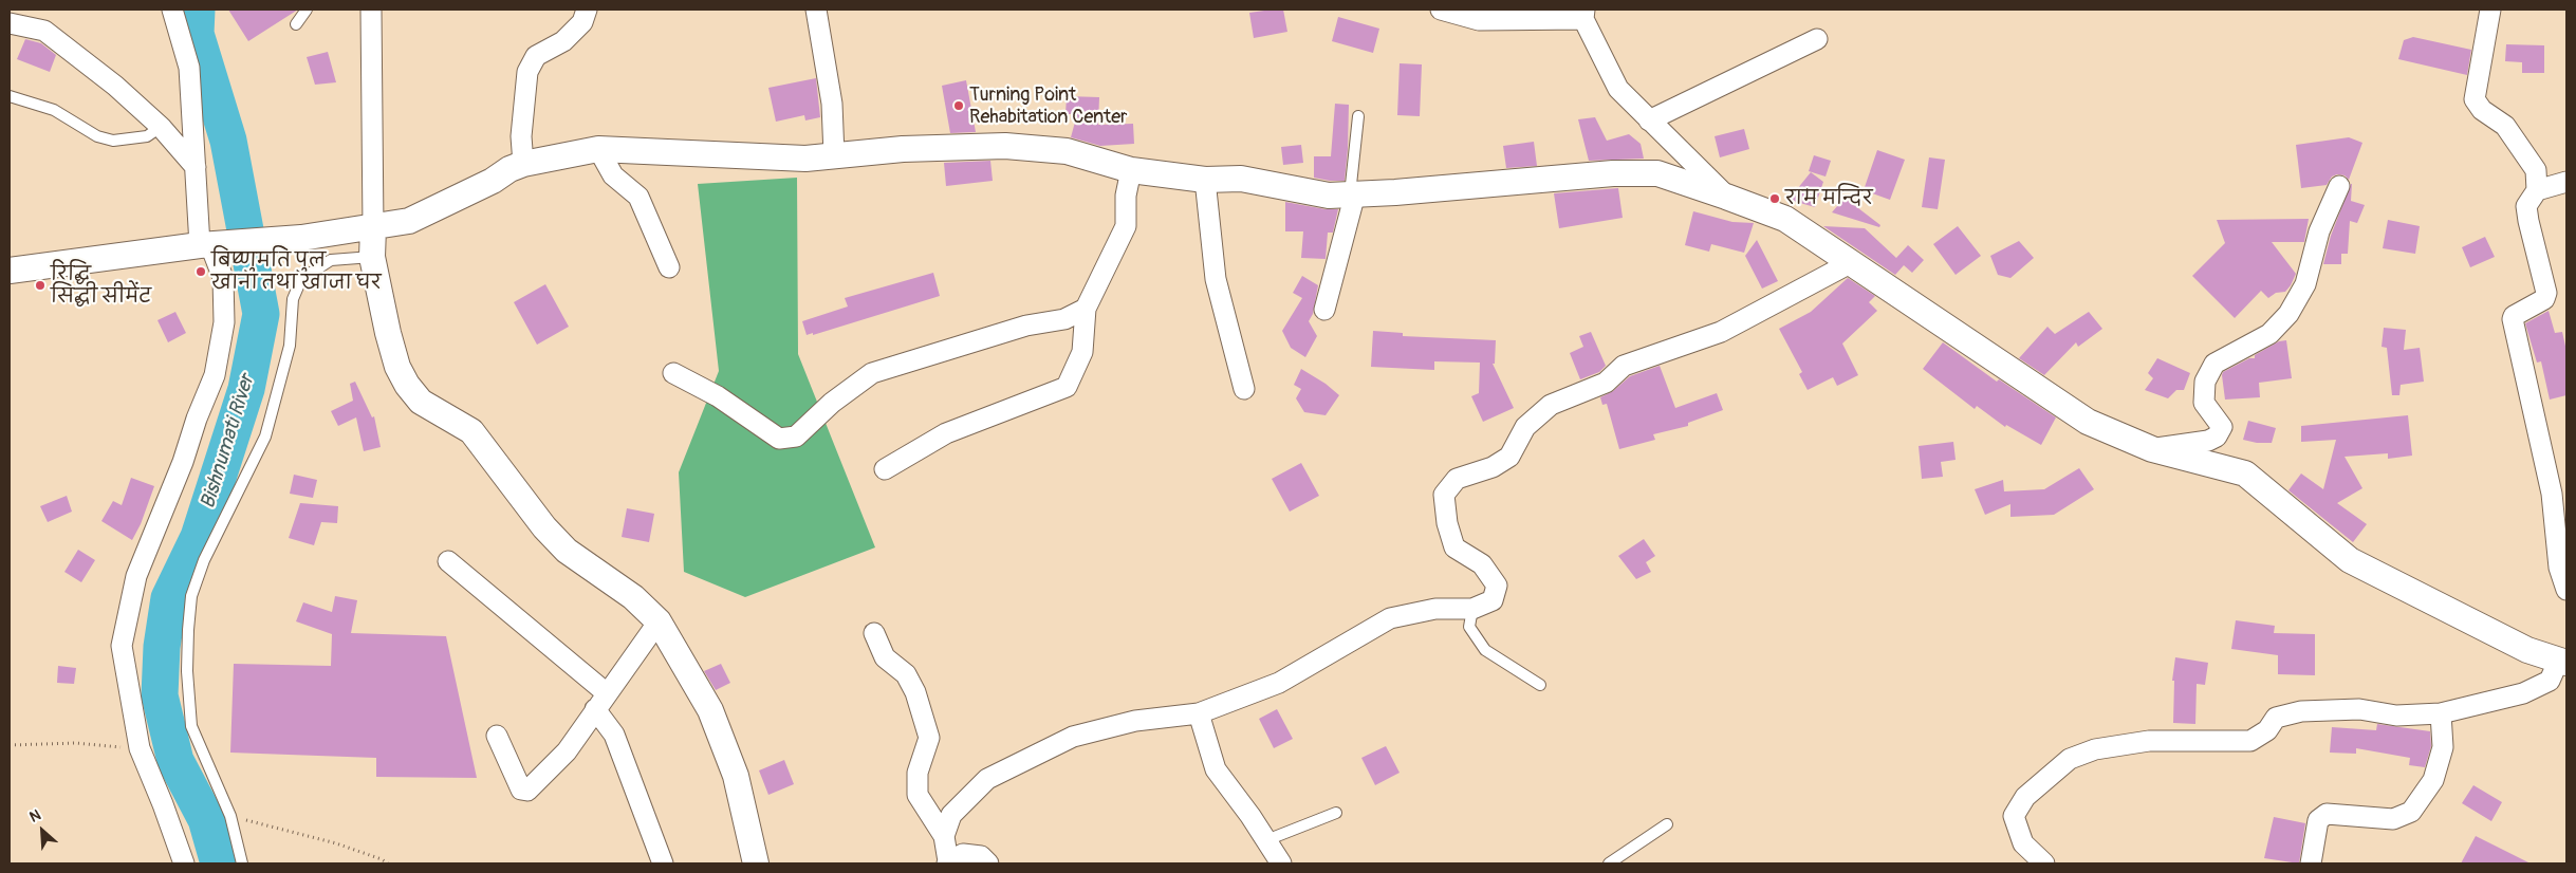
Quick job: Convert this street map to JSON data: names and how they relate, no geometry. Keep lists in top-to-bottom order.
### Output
{
  "water": ["Bishnumati River"],
  "places": [
    "Turning Point Rehabitation Center",
    "राम मन्दिर",
    "बिष्णुमति पुल खाना तथा खाजा घर",
    "रिद्धि सिद्धी सीमेंट"
  ],
  "north": "top left"
}
